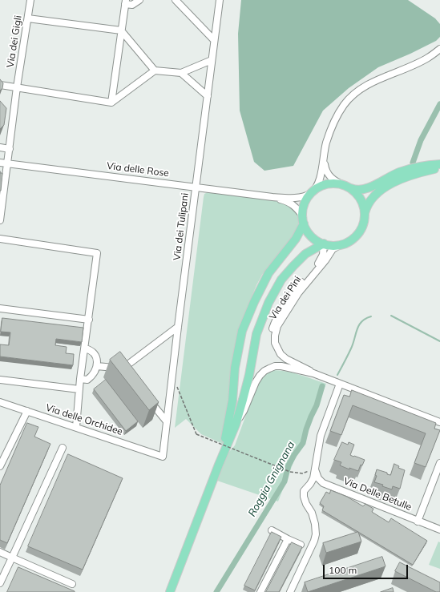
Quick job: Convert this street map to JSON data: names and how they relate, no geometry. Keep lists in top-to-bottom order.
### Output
{
  "streets": {
    "street": [
      "Via dei Gigli",
      "Via delle Rose",
      "Via dei Tulipani",
      "Via dei Pini",
      "Via delle Orchidee",
      "Via Delle Betulle"
    ]
  },
  "crossings": [
    ["Via dei Gigli", "Via delle Rose"],
    ["Via delle Rose", "Via dei Tulipani"],
    ["Via delle Rose", "Via dei Pini"],
    ["Via dei Tulipani", "Via delle Orchidee"]
  ],
  "water": ["Roggia Gnignana"],
  "scale_bar": "100 m"
}
